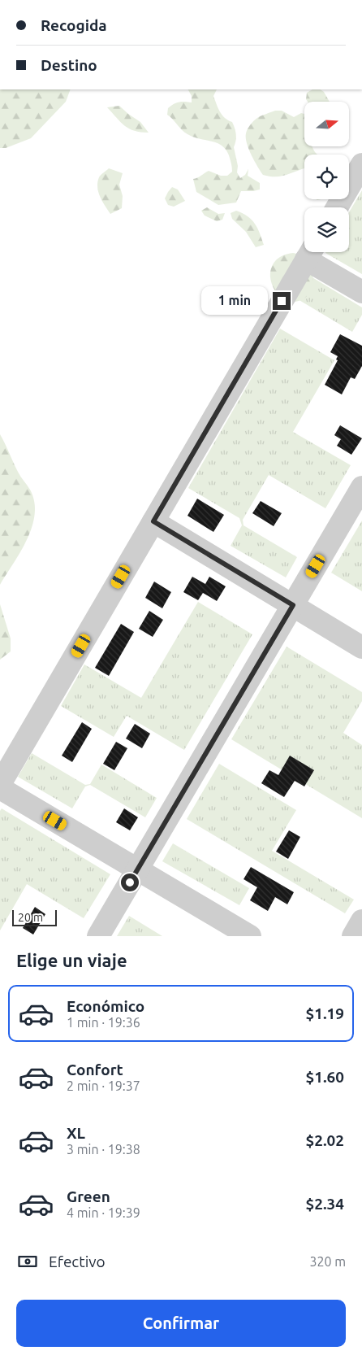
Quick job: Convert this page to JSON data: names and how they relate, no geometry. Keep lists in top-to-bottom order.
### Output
{
  "scale_bar": "20 m",
  "north": "right",
  "page": {
    "banner": ["Recogida", "Destino"],
    "bubble": "1 min",
    "scale": "20 m",
    "heading": "Elige un viaje",
    "list": [
      {
        "name": "Económico",
        "note": "1 min · 19:36",
        "value": "$1.19"
      },
      {
        "name": "Confort",
        "note": "2 min · 19:37",
        "value": "$1.60"
      },
      {
        "name": "XL",
        "note": "3 min · 19:38",
        "value": "$2.02"
      },
      {
        "name": "Green",
        "note": "4 min · 19:39",
        "value": "$2.34"
      }
    ],
    "pay": ["Efectivo", "320 m"],
    "buttons": "Confirmar"
  }
}
